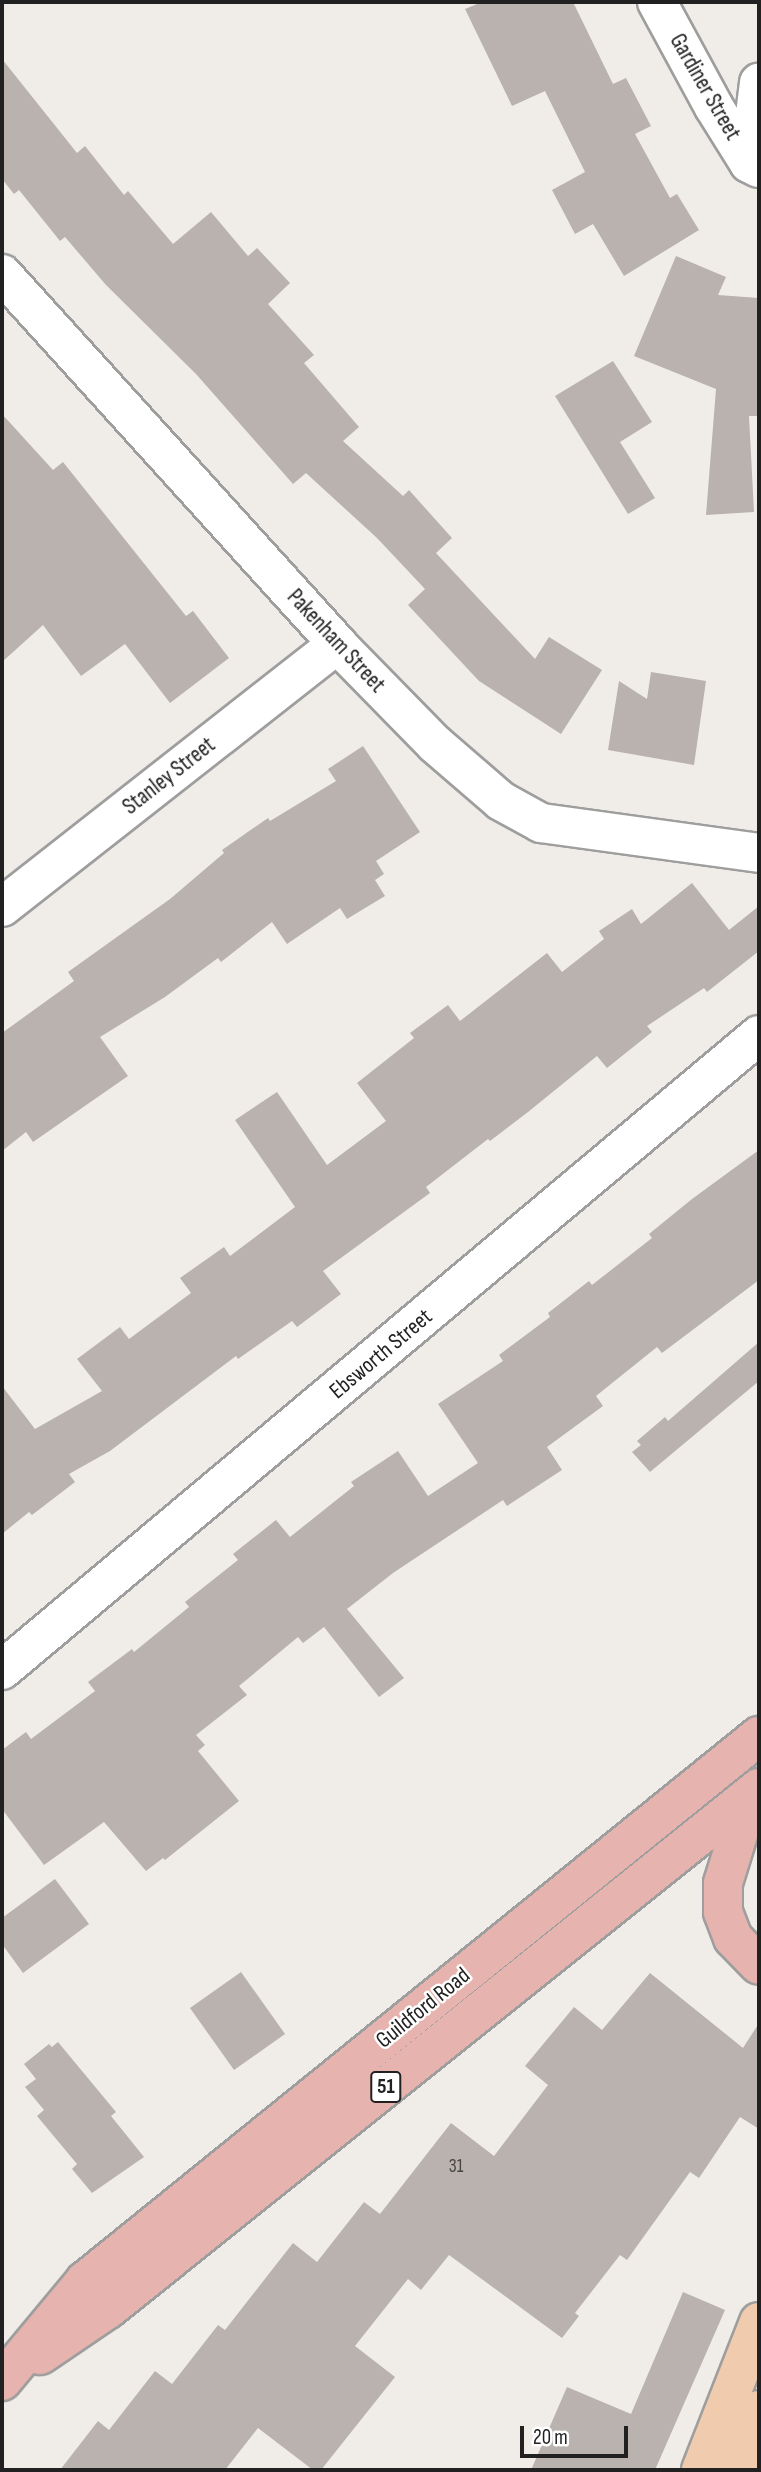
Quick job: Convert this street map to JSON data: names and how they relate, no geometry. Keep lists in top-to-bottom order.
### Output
{
  "streets": {
    "highway": ["Guildford Road", "51"],
    "street": [
      "Gardiner Street",
      "Pakenham Street",
      "Stanley Street",
      "Ebsworth Street"
    ]
  },
  "crossings": [
    ["Pakenham Street", "Stanley Street"]
  ],
  "house_numbers": ["31"],
  "scale_bar": "20 m"
}
